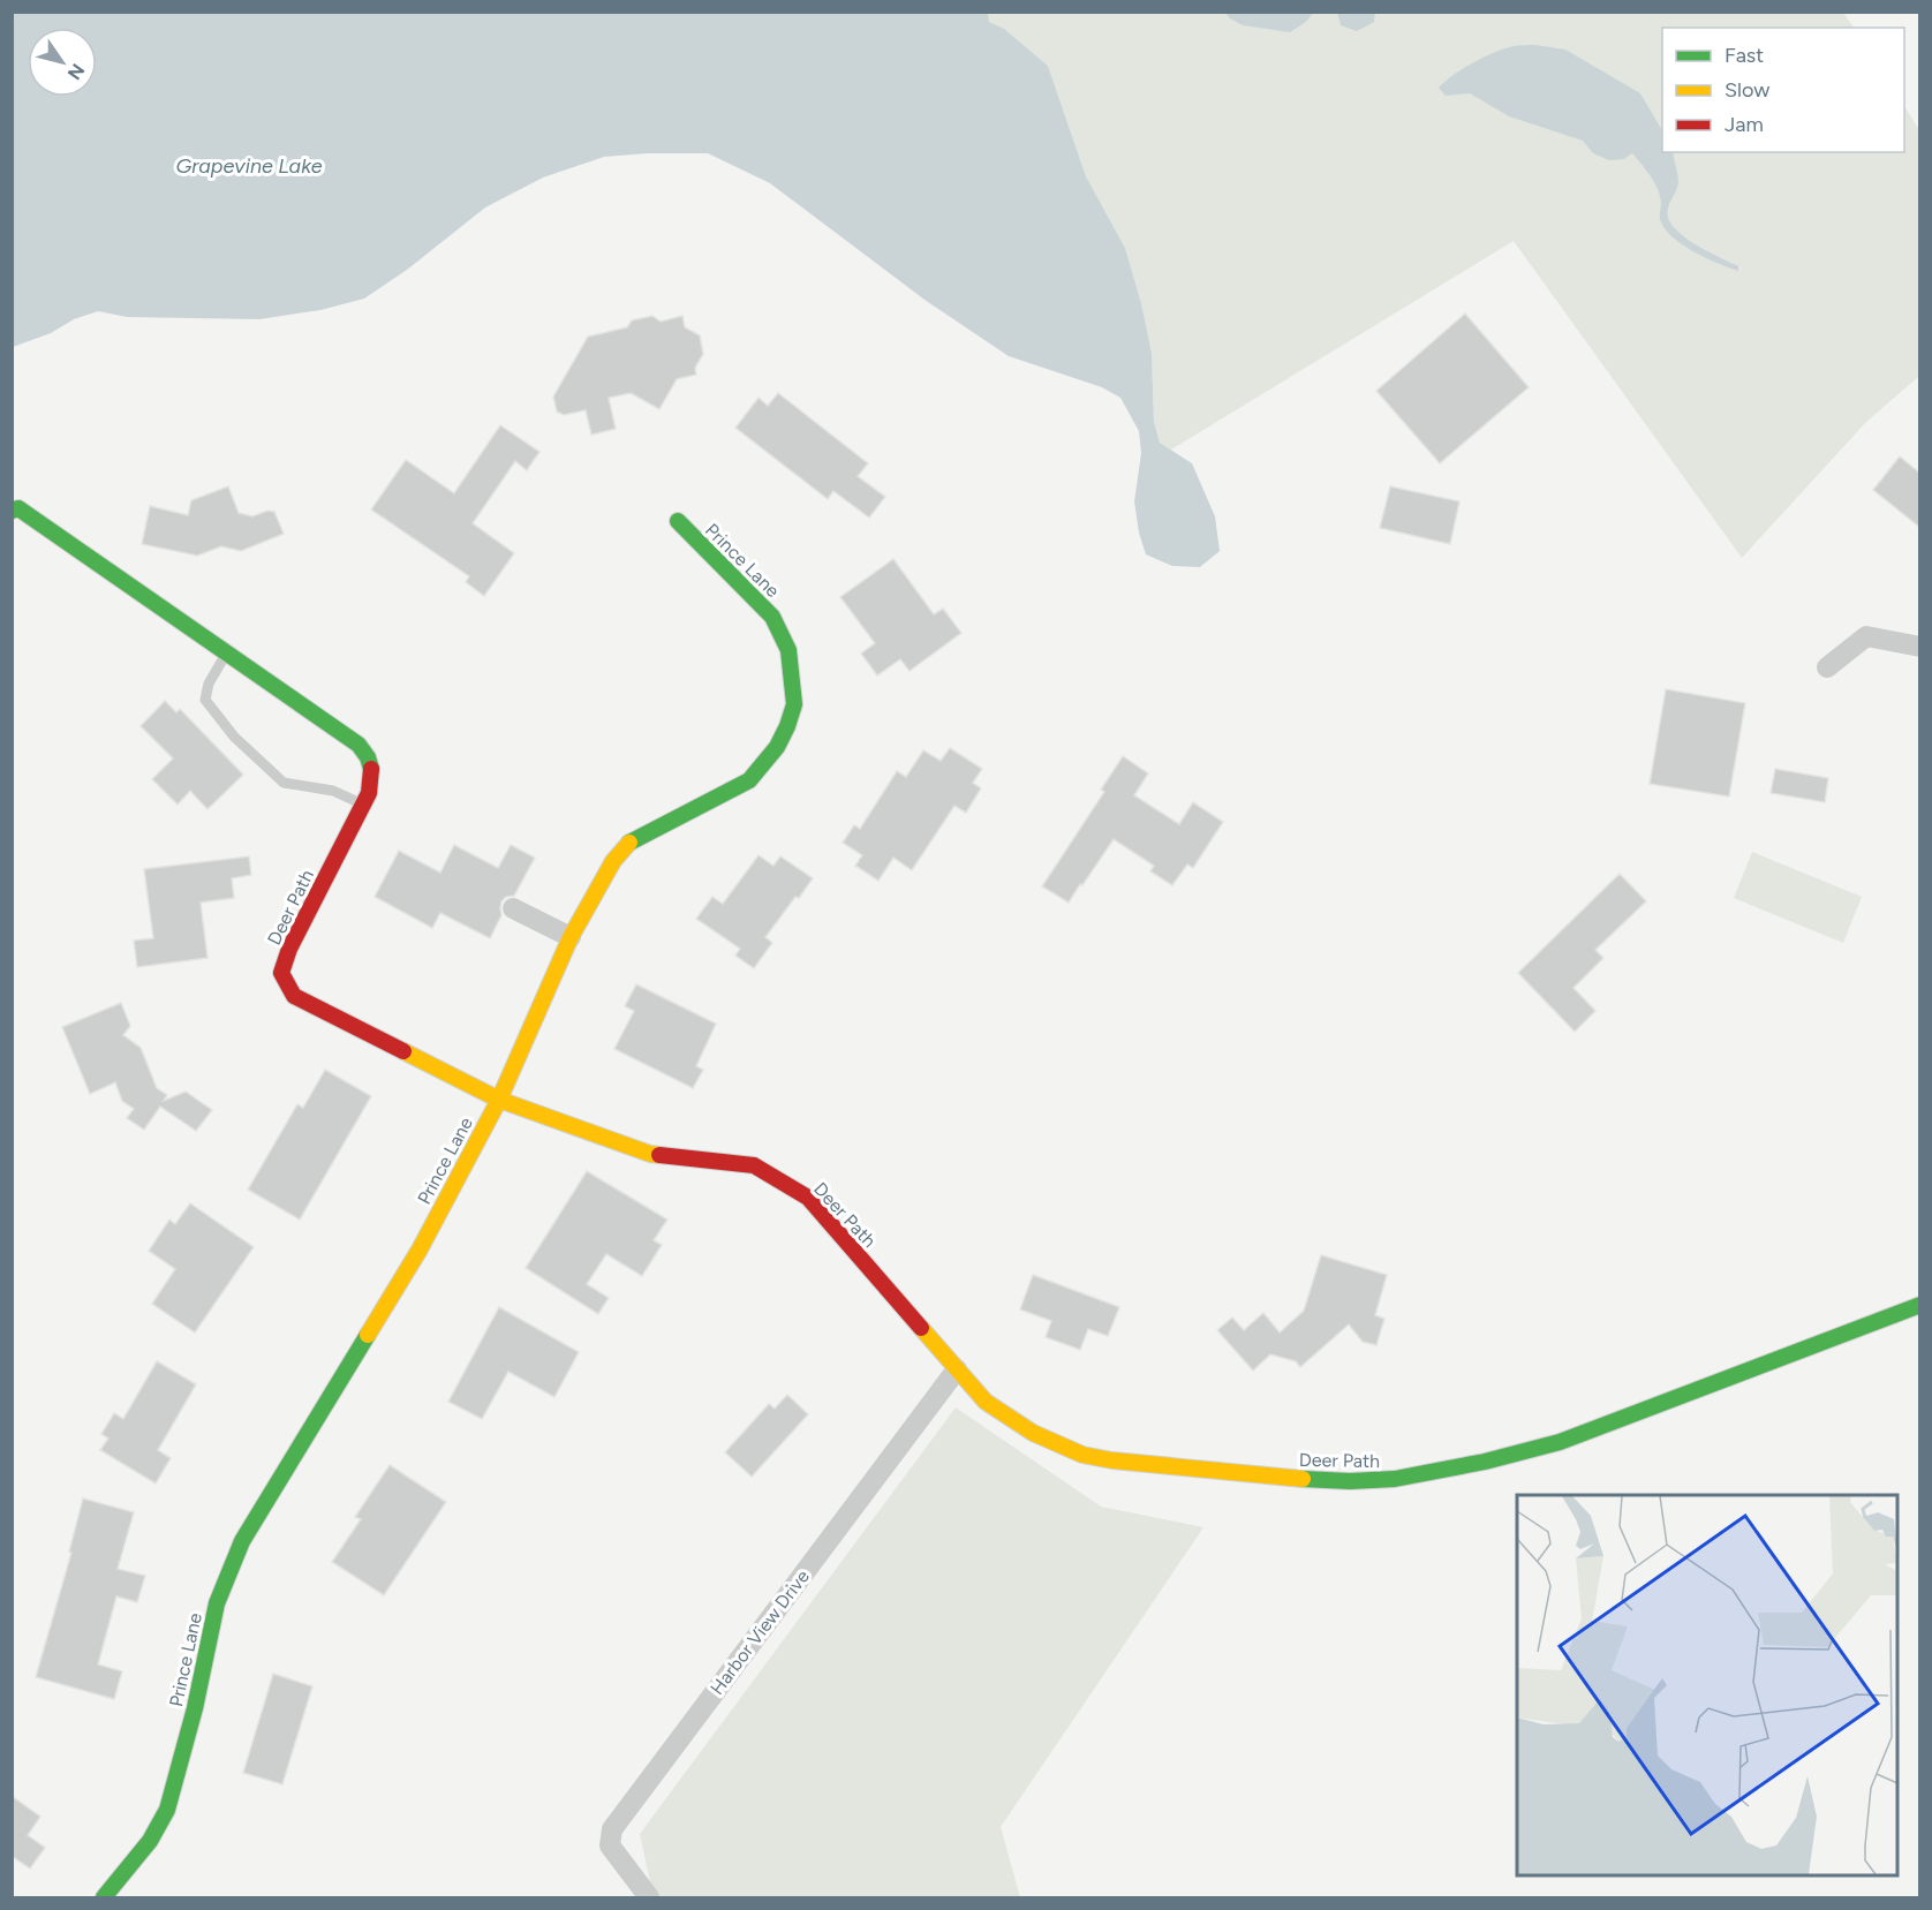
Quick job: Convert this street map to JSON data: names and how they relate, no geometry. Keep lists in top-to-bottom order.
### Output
{
  "streets": {
    "street": ["Prince Lane", "Deer Path", "Harbor View Drive"]
  },
  "crossings": [
    ["Prince Lane", "Deer Path"],
    ["Deer Path", "Harbor View Drive"]
  ],
  "water": ["Grapevine Lake"],
  "legend": ["Fast", "Slow", "Jam"],
  "north": "bottom right"
}
